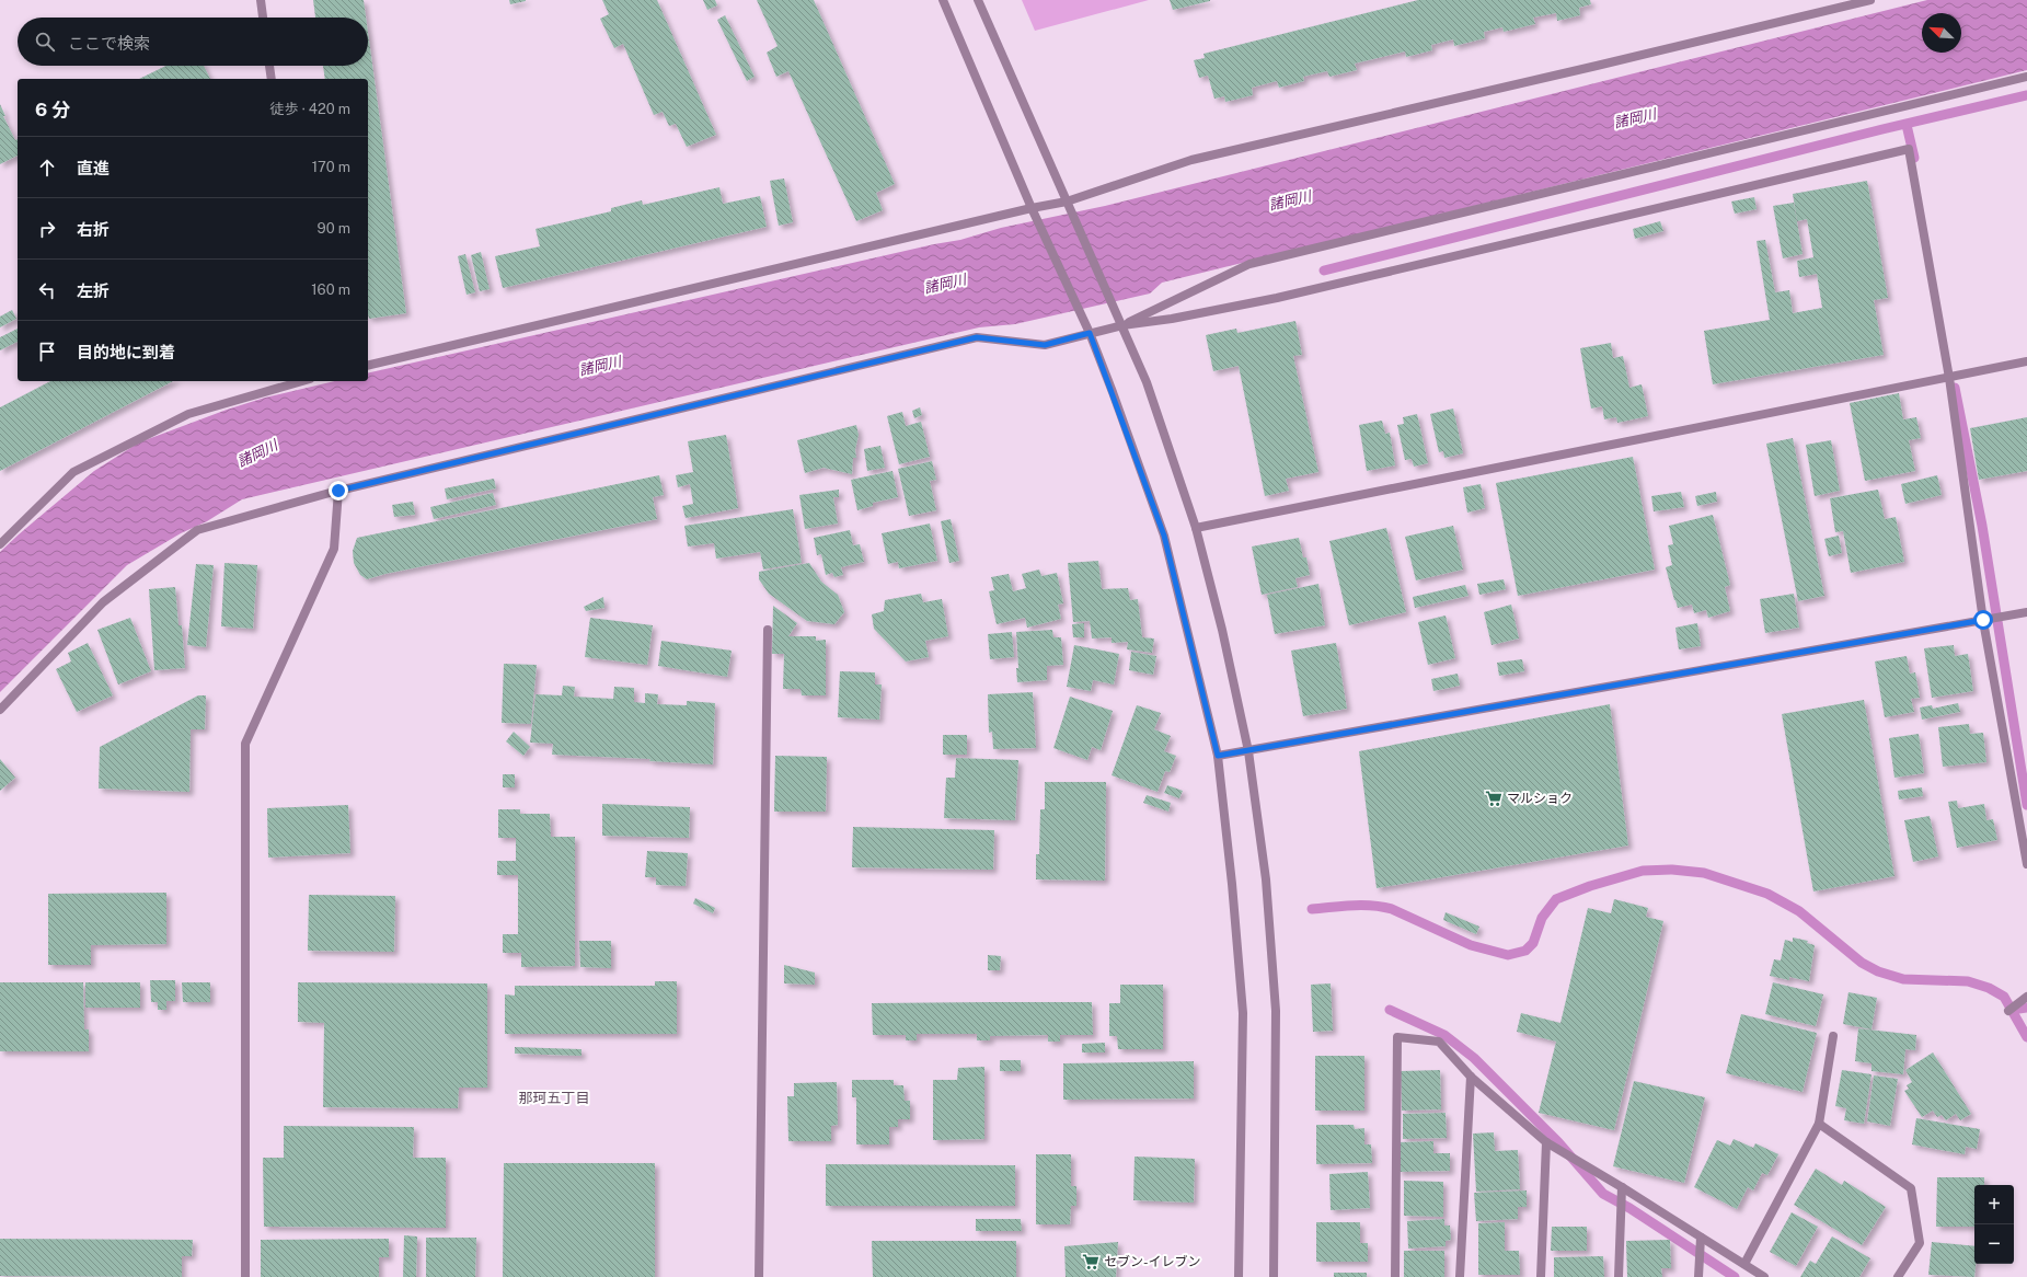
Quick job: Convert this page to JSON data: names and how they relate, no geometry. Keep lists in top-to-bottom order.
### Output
{
  "districts": ["那珂五丁目"],
  "water": ["諸岡川"],
  "places": {
    "supermarket": ["マルショク", "セブン-イレブン"]
  },
  "north": "top left",
  "page": {
    "search": "ここで検索",
    "heading": ["6 分", "徒歩 · 420 m"],
    "list": [
      ["直進", "170 m"],
      ["右折", "90 m"],
      ["左折", "160 m"],
      "目的地に到着"
    ],
    "map_buttons": ["+", "−"]
  }
}
